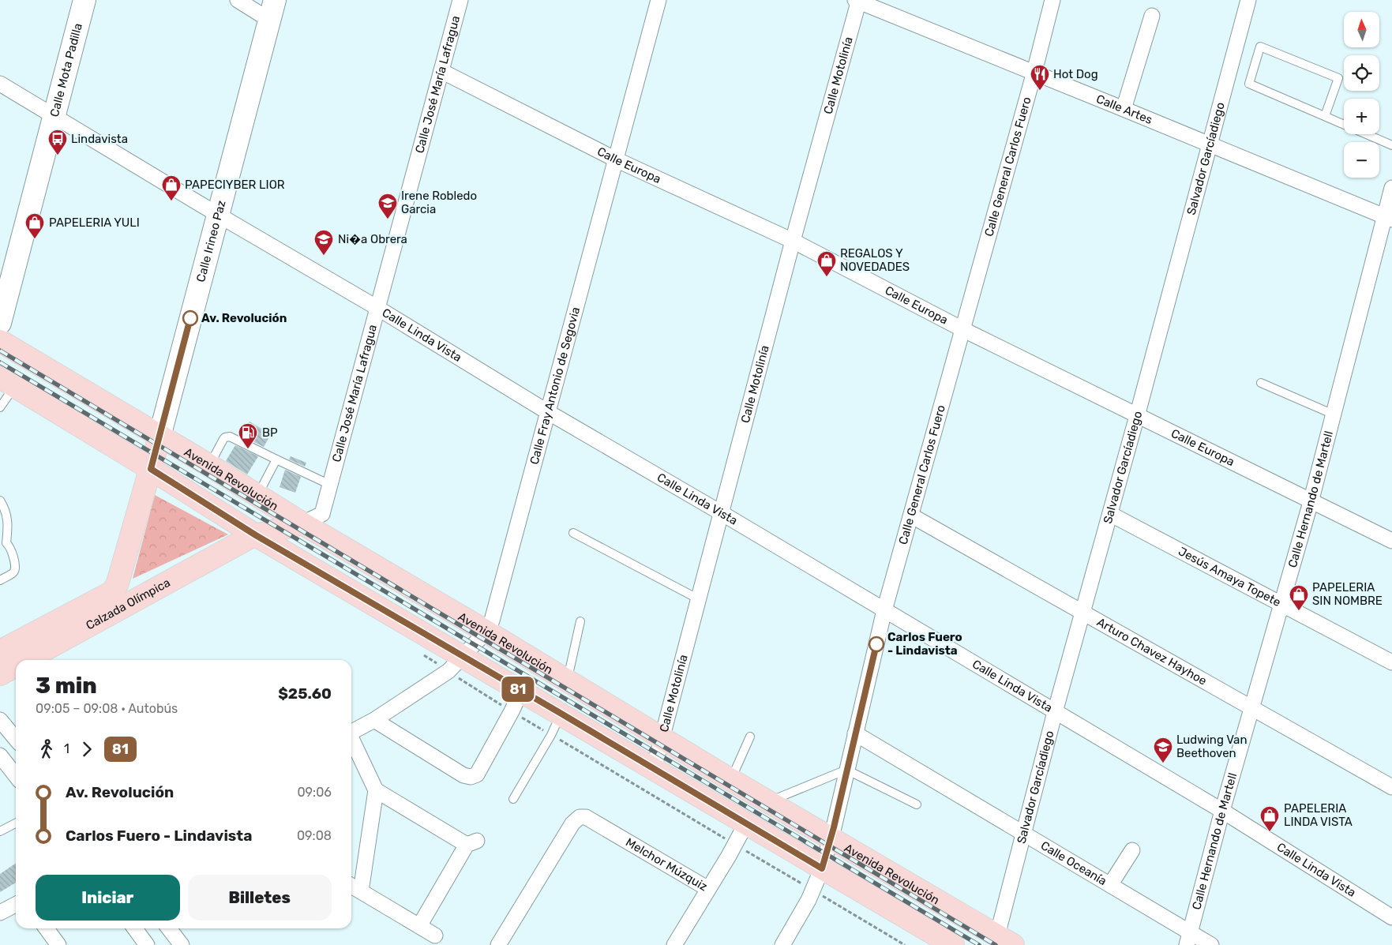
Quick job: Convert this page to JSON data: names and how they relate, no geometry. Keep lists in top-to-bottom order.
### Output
{
  "streets": {
    "main road": ["Avenida Revolución", "Calzada Olímpica"],
    "street": [
      "Calle Mota Padilla",
      "Calle Motolinía",
      "Calle José María Lafragua",
      "Calle Artes",
      "Salvador Garcíadiego",
      "Calle Europa",
      "Calle General Carlos Fuero",
      "Calle Irineo Paz",
      "Calle Linda Vista",
      "Calle Fray Antonio de Segovia",
      "Calle Hernando de Martell",
      "Jesús Amaya Topete",
      "Arturo Chavez Hayhoe",
      "Melchor Múzquiz",
      "Calle Oceanía"
    ]
  },
  "crossings": [
    ["Calle Mota Padilla", "Calle Linda Vista"],
    ["Calle Motolinía", "Calle Artes"],
    ["Calle Motolinía", "Calle Europa"],
    ["Calle Motolinía", "Calle Linda Vista"],
    ["Calle Motolinía", "Avenida Revolución"],
    ["Calle José María Lafragua", "Calle Europa"],
    ["Calle José María Lafragua", "Calle Linda Vista"],
    ["Calle José María Lafragua", "Avenida Revolución"],
    ["Calle José María Lafragua", "Calzada Olímpica"],
    ["Calle Artes", "Salvador Garcíadiego"],
    ["Calle Artes", "Calle General Carlos Fuero"],
    ["Calle Artes", "Calle Hernando de Martell"],
    ["Salvador Garcíadiego", "Calle Europa"],
    ["Salvador Garcíadiego", "Calle Linda Vista"],
    ["Salvador Garcíadiego", "Avenida Revolución"],
    ["Salvador Garcíadiego", "Jesús Amaya Topete"],
    ["Salvador Garcíadiego", "Arturo Chavez Hayhoe"],
    ["Salvador Garcíadiego", "Calle Oceanía"],
    ["Calle Europa", "Calle General Carlos Fuero"],
    ["Calle Europa", "Calle Fray Antonio de Segovia"],
    ["Calle Europa", "Calle Hernando de Martell"],
    ["Calle General Carlos Fuero", "Calle Linda Vista"],
    ["Calle General Carlos Fuero", "Avenida Revolución"],
    ["Calle General Carlos Fuero", "Arturo Chavez Hayhoe"],
    ["Calle General Carlos Fuero", "Calle Oceanía"],
    ["Calle Irineo Paz", "Calle Linda Vista"],
    ["Calle Irineo Paz", "Avenida Revolución"],
    ["Calle Irineo Paz", "Calzada Olímpica"],
    ["Calle Linda Vista", "Calle Fray Antonio de Segovia"],
    ["Calle Linda Vista", "Calle Hernando de Martell"],
    ["Calle Fray Antonio de Segovia", "Avenida Revolución"],
    ["Avenida Revolución", "Calzada Olímpica"],
    ["Calle Hernando de Martell", "Jesús Amaya Topete"],
    ["Calle Hernando de Martell", "Arturo Chavez Hayhoe"],
    ["Calle Hernando de Martell", "Calle Oceanía"]
  ],
  "places": {
    "restaurant": ["Hot Dog"],
    "bus stop": ["Lindavista"],
    "shop": [
      "PAPECIYBER LIOR",
      "PAPELERIA YULI",
      "REGALOS Y NOVEDADES",
      "PAPELERIA SIN NOMBRE",
      "PAPELERIA LINDA VISTA"
    ],
    "school or university": ["Irene Robledo Garcia", "Ni�a Obrera", "Ludwing Van Beethoven"],
    "other": ["Av. Revolución", "Carlos Fuero - Lindavista"],
    "fuel station": ["BP"]
  },
  "lines": ["bus line 81"],
  "north": "top",
  "page": {
    "on_map": "81",
    "map_buttons": ["+", "−"],
    "heading": ["3 min", "09:05 – 09:08 · Autobús", "$25.60"],
    "legs": ["1", "81"],
    "list": [
      {
        "name": "Av. Revolución",
        "value": "09:06"
      },
      {
        "name": "Carlos Fuero - Lindavista",
        "value": "09:08"
      }
    ],
    "buttons": ["Iniciar", "Billetes"]
  }
}
